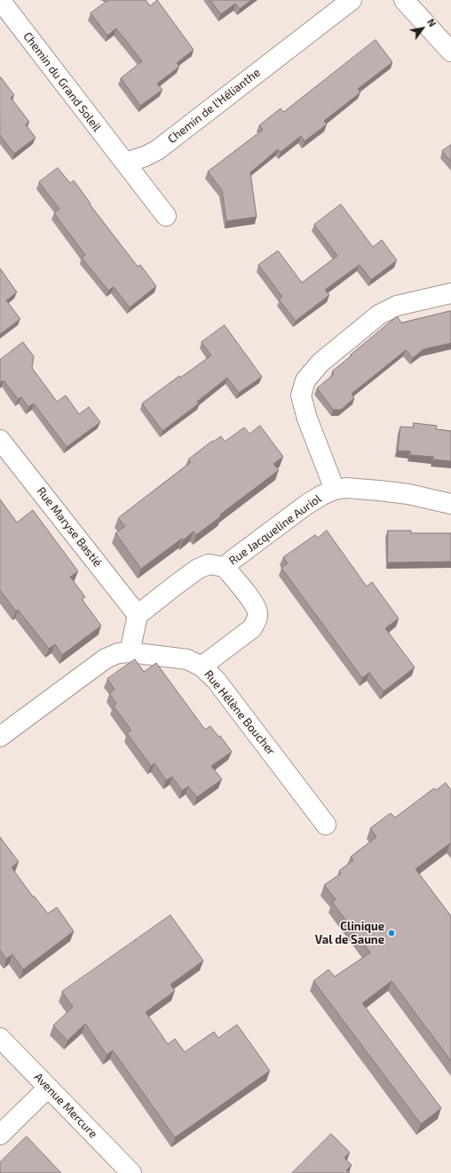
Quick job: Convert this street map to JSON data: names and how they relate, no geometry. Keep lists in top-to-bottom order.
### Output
{
  "streets": {
    "street": [
      "Chemin du Grand Soleil",
      "Chemin de l'Hélianthe",
      "Rue Maryse Bastié",
      "Rue Jacqueline Auriol",
      "Rue Hélène Boucher",
      "Avenue Mercure"
    ]
  },
  "crossings": [
    ["Chemin du Grand Soleil", "Chemin de l'Hélianthe"]
  ],
  "places": ["Clinique Val de Saune"],
  "north": "top right"
}
